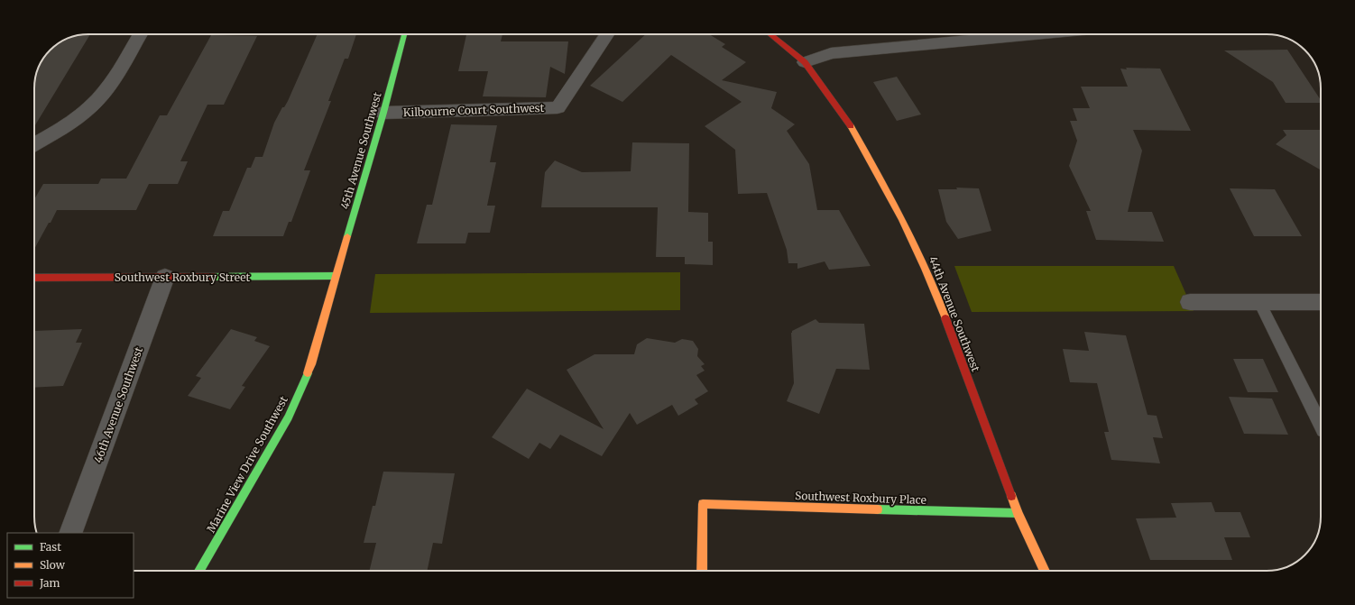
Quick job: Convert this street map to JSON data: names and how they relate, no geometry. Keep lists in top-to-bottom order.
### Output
{
  "streets": {
    "street": [
      "Kilbourne Court Southwest",
      "45th Avenue Southwest",
      "Southwest Roxbury Street",
      "44th Avenue Southwest",
      "46th Avenue Southwest",
      "Marine View Drive Southwest",
      "Southwest Roxbury Place"
    ]
  },
  "crossings": [
    ["Kilbourne Court Southwest", "45th Avenue Southwest"],
    ["45th Avenue Southwest", "Southwest Roxbury Street"],
    ["45th Avenue Southwest", "Marine View Drive Southwest"],
    ["Southwest Roxbury Street", "46th Avenue Southwest"],
    ["Southwest Roxbury Street", "Marine View Drive Southwest"],
    ["44th Avenue Southwest", "Southwest Roxbury Place"]
  ],
  "legend": ["Fast", "Slow", "Jam"]
}
